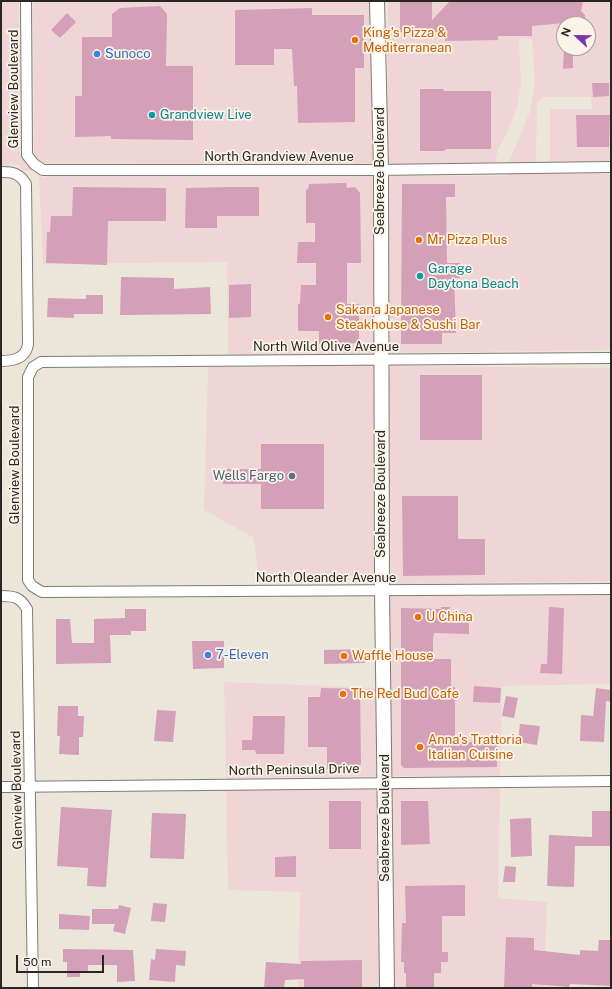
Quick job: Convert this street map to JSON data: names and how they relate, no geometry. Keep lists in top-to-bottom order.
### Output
{
  "streets": {
    "main road": ["Seabreeze Boulevard"],
    "street": [
      "Glenview Boulevard",
      "North Grandview Avenue",
      "North Wild Olive Avenue",
      "North Oleander Avenue",
      "North Peninsula Drive"
    ]
  },
  "crossings": [
    ["Glenview Boulevard", "North Grandview Avenue"],
    ["Glenview Boulevard", "North Wild Olive Avenue"],
    ["Glenview Boulevard", "North Oleander Avenue"],
    ["Glenview Boulevard", "North Peninsula Drive"],
    ["North Grandview Avenue", "Seabreeze Boulevard"],
    ["Seabreeze Boulevard", "North Wild Olive Avenue"],
    ["Seabreeze Boulevard", "North Oleander Avenue"],
    ["Seabreeze Boulevard", "North Peninsula Drive"]
  ],
  "places": [
    "King's Pizza & Mediterranean",
    "Sunoco",
    "Grandview Live",
    "Mr Pizza Plus",
    "Garage Daytona Beach",
    "Sakana Japanese Steakhouse & Sushi Bar",
    "Wells Fargo",
    "U China",
    "7-Eleven",
    "Waffle House",
    "The Red Bud Cafe",
    "Anna's Trattoria Italian Cuisine"
  ],
  "scale_bar": "50 m",
  "north": "left"
}
